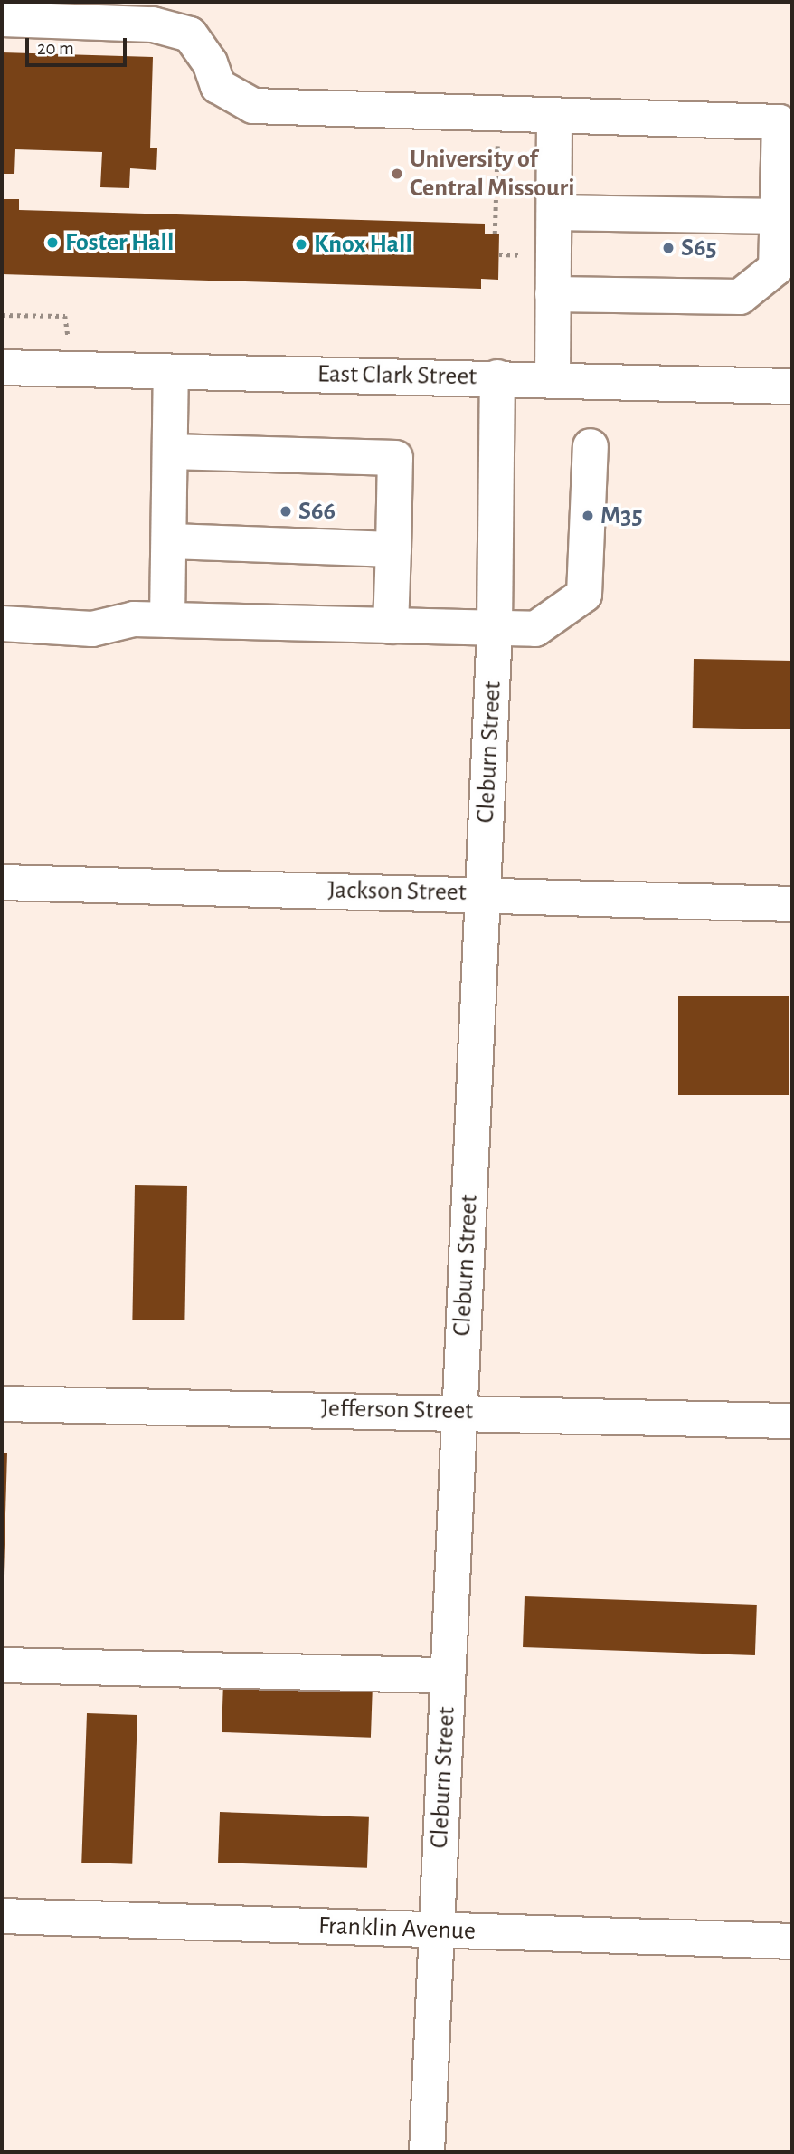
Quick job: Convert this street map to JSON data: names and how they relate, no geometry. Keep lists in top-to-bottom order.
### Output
{
  "streets": {
    "street": [
      "East Clark Street",
      "Cleburn Street",
      "Jackson Street",
      "Jefferson Street",
      "Franklin Avenue"
    ]
  },
  "crossings": [
    ["East Clark Street", "Cleburn Street"],
    ["Cleburn Street", "Jackson Street"],
    ["Cleburn Street", "Jefferson Street"],
    ["Cleburn Street", "Franklin Avenue"]
  ],
  "places": [
    "University of Central Missouri",
    "Foster Hall",
    "Knox Hall",
    "S65",
    "S66",
    "M35"
  ],
  "scale_bar": "20 m"
}
